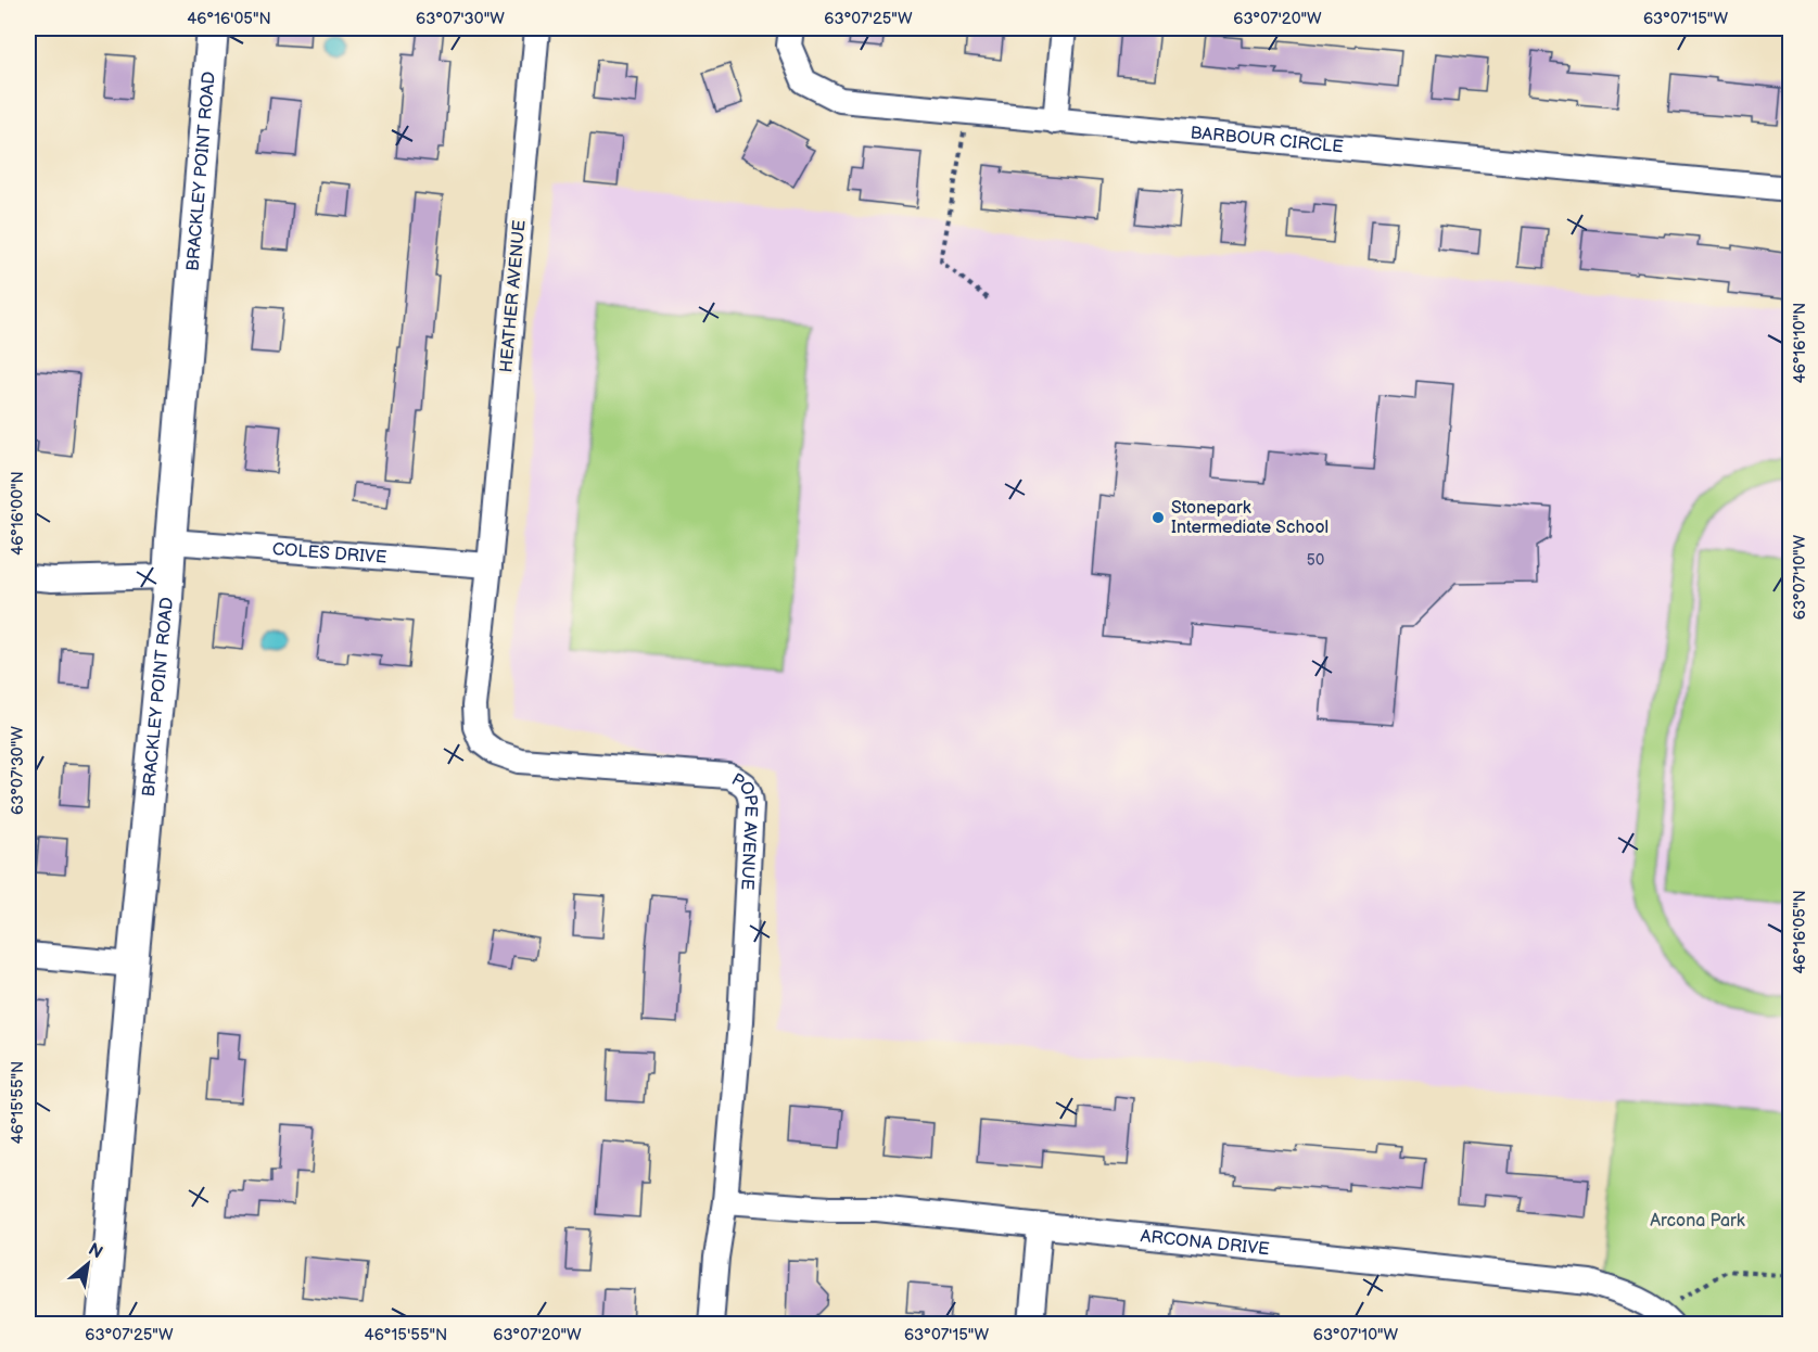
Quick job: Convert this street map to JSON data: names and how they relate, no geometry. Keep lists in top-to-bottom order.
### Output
{
  "streets": {
    "main road": ["BRACKLEY POINT ROAD"],
    "street": [
      "BARBOUR CIRCLE",
      "HEATHER AVENUE",
      "COLES DRIVE",
      "POPE AVENUE",
      "ARCONA DRIVE"
    ]
  },
  "crossings": [
    ["BRACKLEY POINT ROAD", "COLES DRIVE"],
    ["HEATHER AVENUE", "COLES DRIVE"],
    ["HEATHER AVENUE", "POPE AVENUE"],
    ["COLES DRIVE", "POPE AVENUE"],
    ["POPE AVENUE", "ARCONA DRIVE"]
  ],
  "parks": ["Arcona Park"],
  "places": ["Stonepark Intermediate School"],
  "house_numbers": ["50"],
  "north": "top right",
  "coordinates": [
    "46°16'05\"N",
    "63°07'30\"W",
    "63°07'25\"W",
    "63°07'20\"W",
    "63°07'15\"W",
    "46°16'10\"N",
    "46°16'00\"N",
    "63°07'10\"W",
    "46°15'55\"N"
  ]
}
